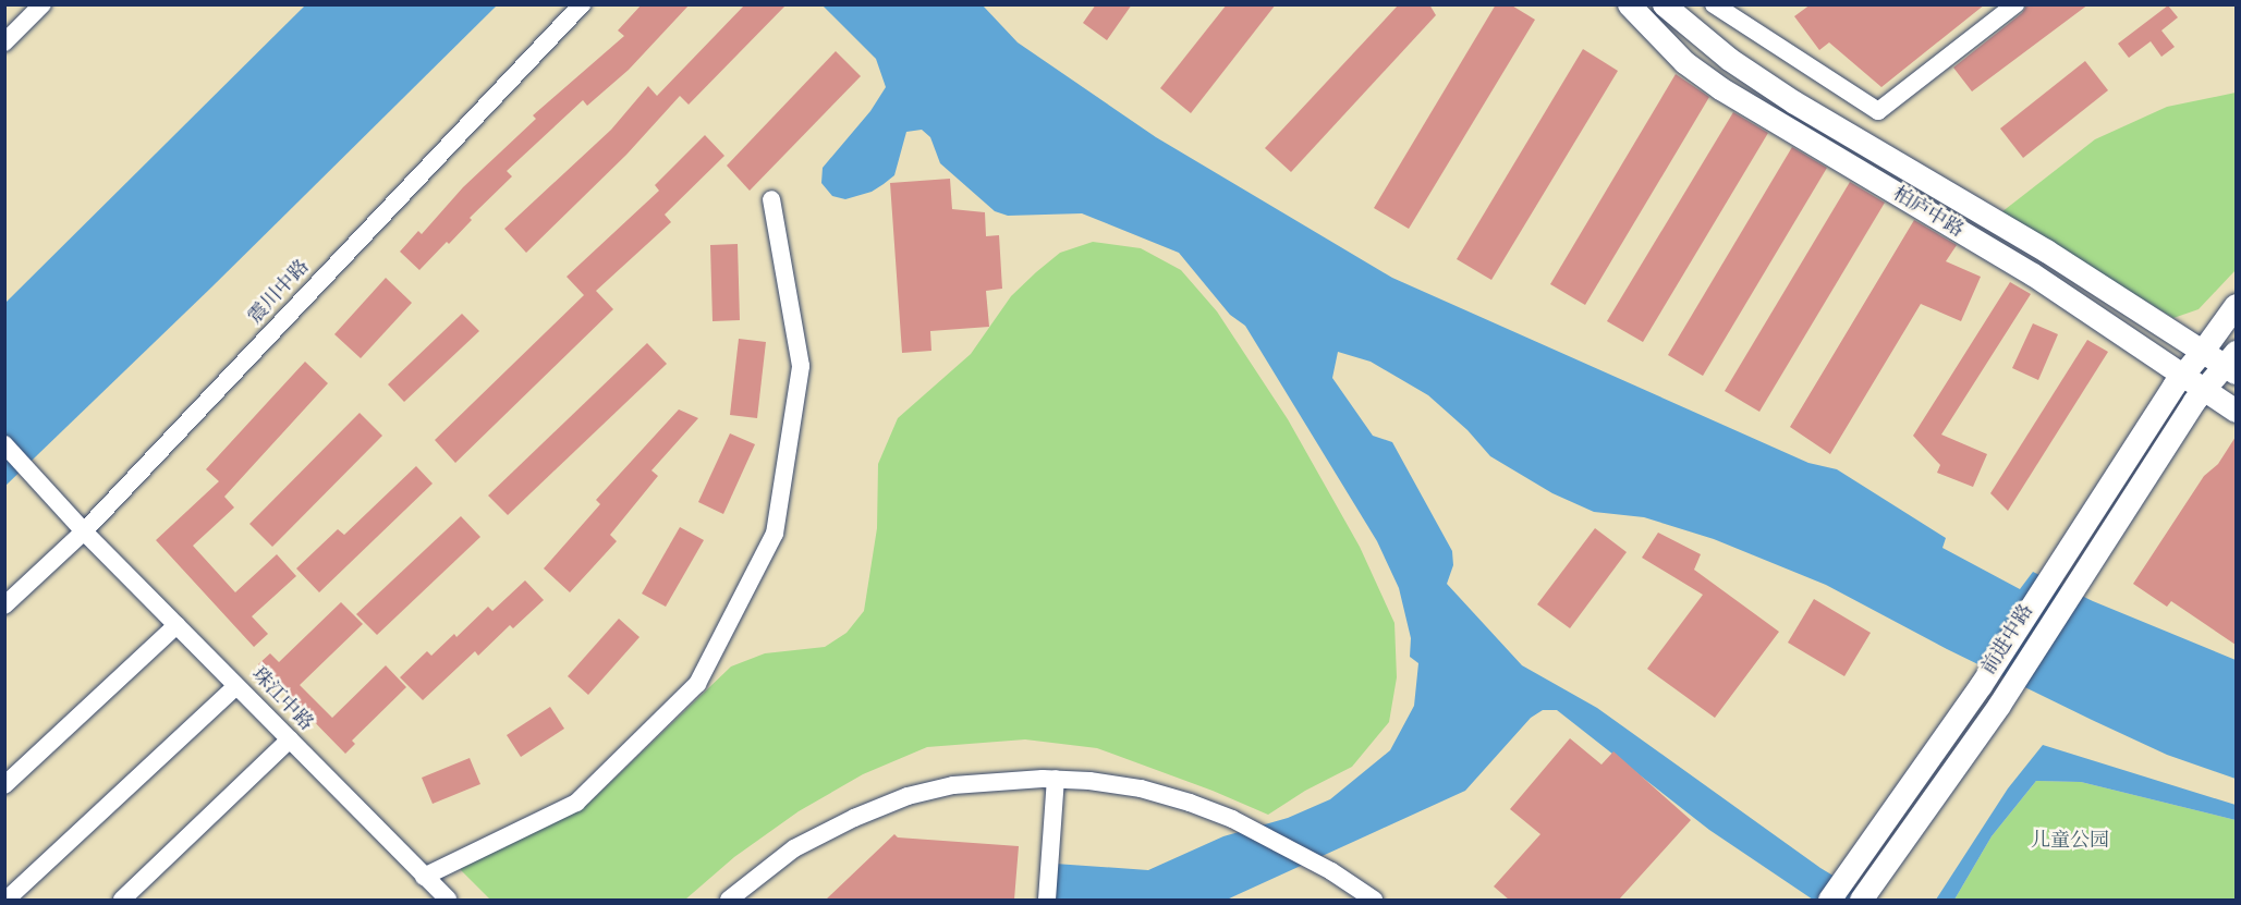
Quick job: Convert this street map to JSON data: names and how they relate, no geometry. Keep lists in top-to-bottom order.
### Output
{
  "streets": {
    "main road": ["柏庐中路", "前进中路"],
    "street": ["震川中路", "珠江中路"]
  },
  "crossings": [
    ["柏庐中路", "前进中路"],
    ["震川中路", "珠江中路"]
  ],
  "parks": ["儿童公园"]
}
